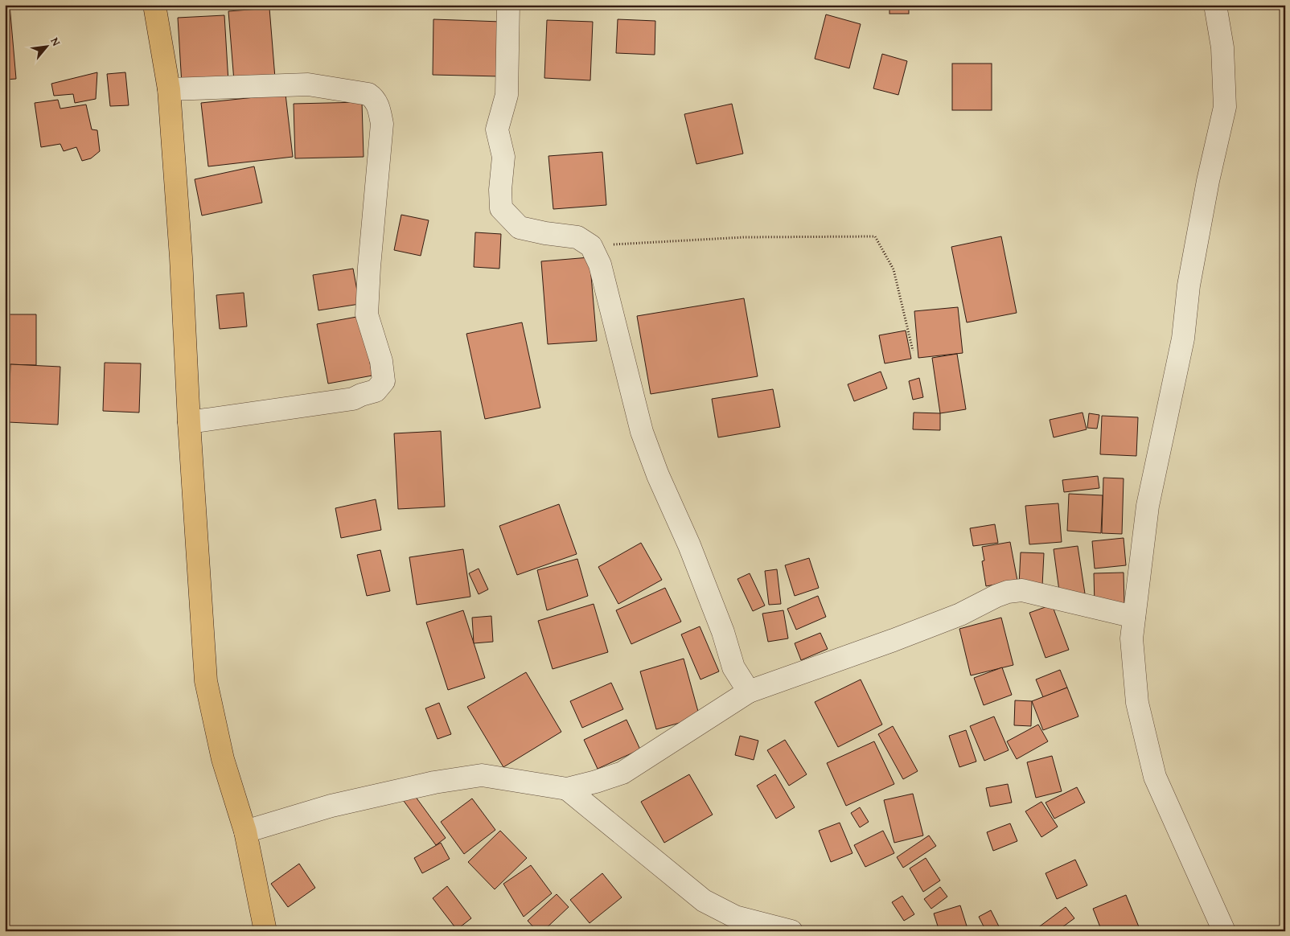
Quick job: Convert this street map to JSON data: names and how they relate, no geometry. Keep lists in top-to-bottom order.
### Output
{
  "north": "top right"
}
